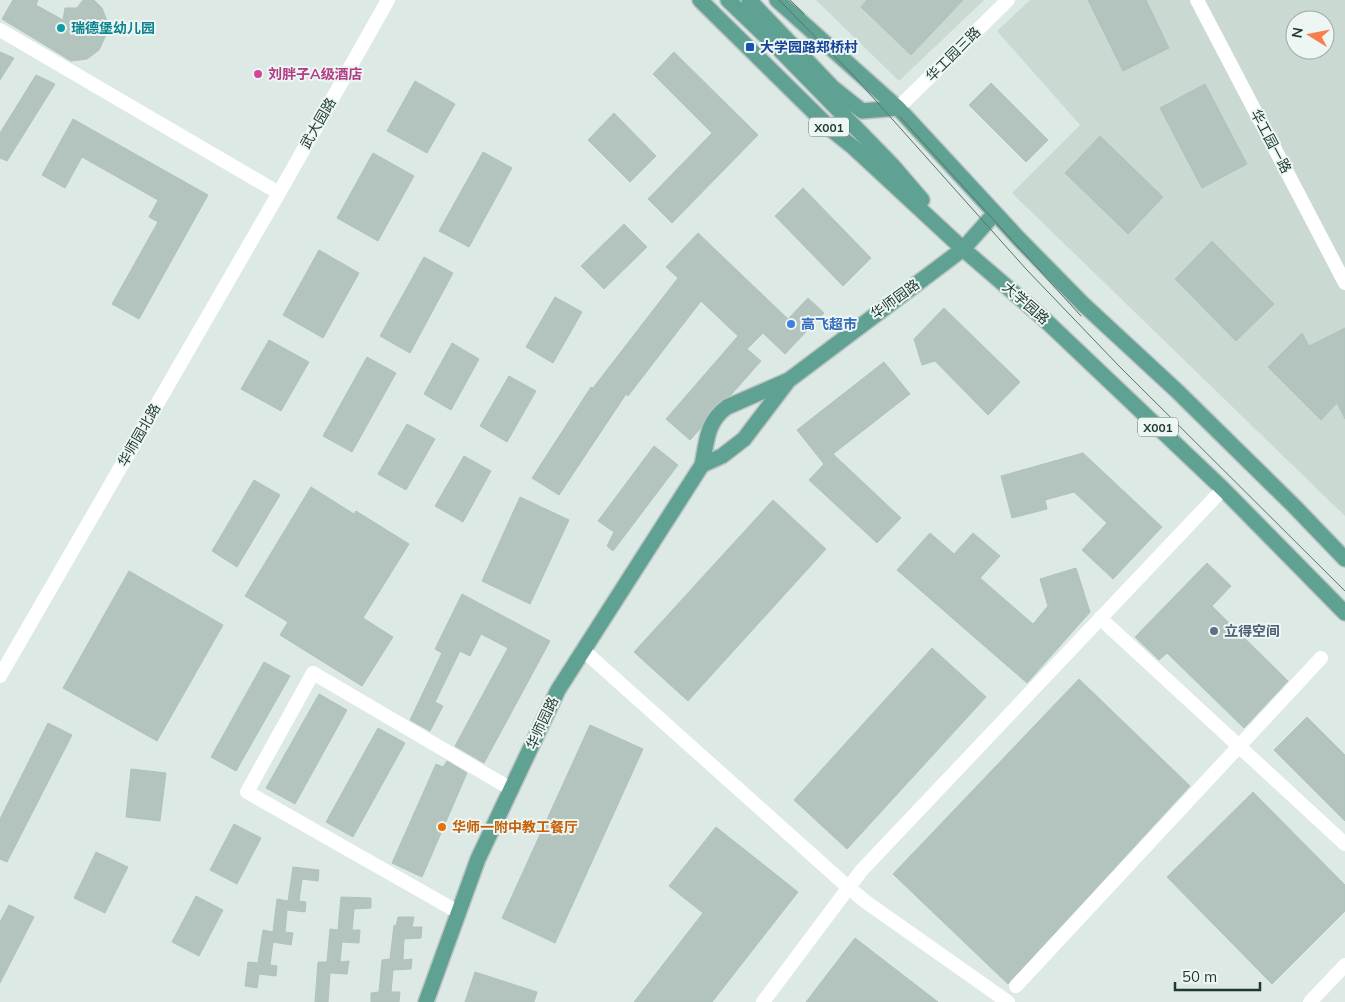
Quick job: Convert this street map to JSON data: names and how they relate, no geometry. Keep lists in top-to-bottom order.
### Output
{
  "streets": {
    "main road": ["X001", "华师园路", "大学园路"],
    "street": [
      "华工园三路",
      "武大园路",
      "华工园一路",
      "华师园北路"
    ]
  },
  "crossings": [
    ["华工园三路", "X001"],
    ["武大园路", "华师园北路"],
    ["X001", "华师园路"],
    ["华师园路", "大学园路"]
  ],
  "places": {
    "other": [
      "瑞德堡幼儿园",
      "刘胖子A级酒店",
      "高飞超市",
      "立得空间",
      "华师一附中教工餐厅"
    ],
    "transit": ["大学园路郑桥村"]
  },
  "scale_bar": "50 m",
  "north": "left"
}
